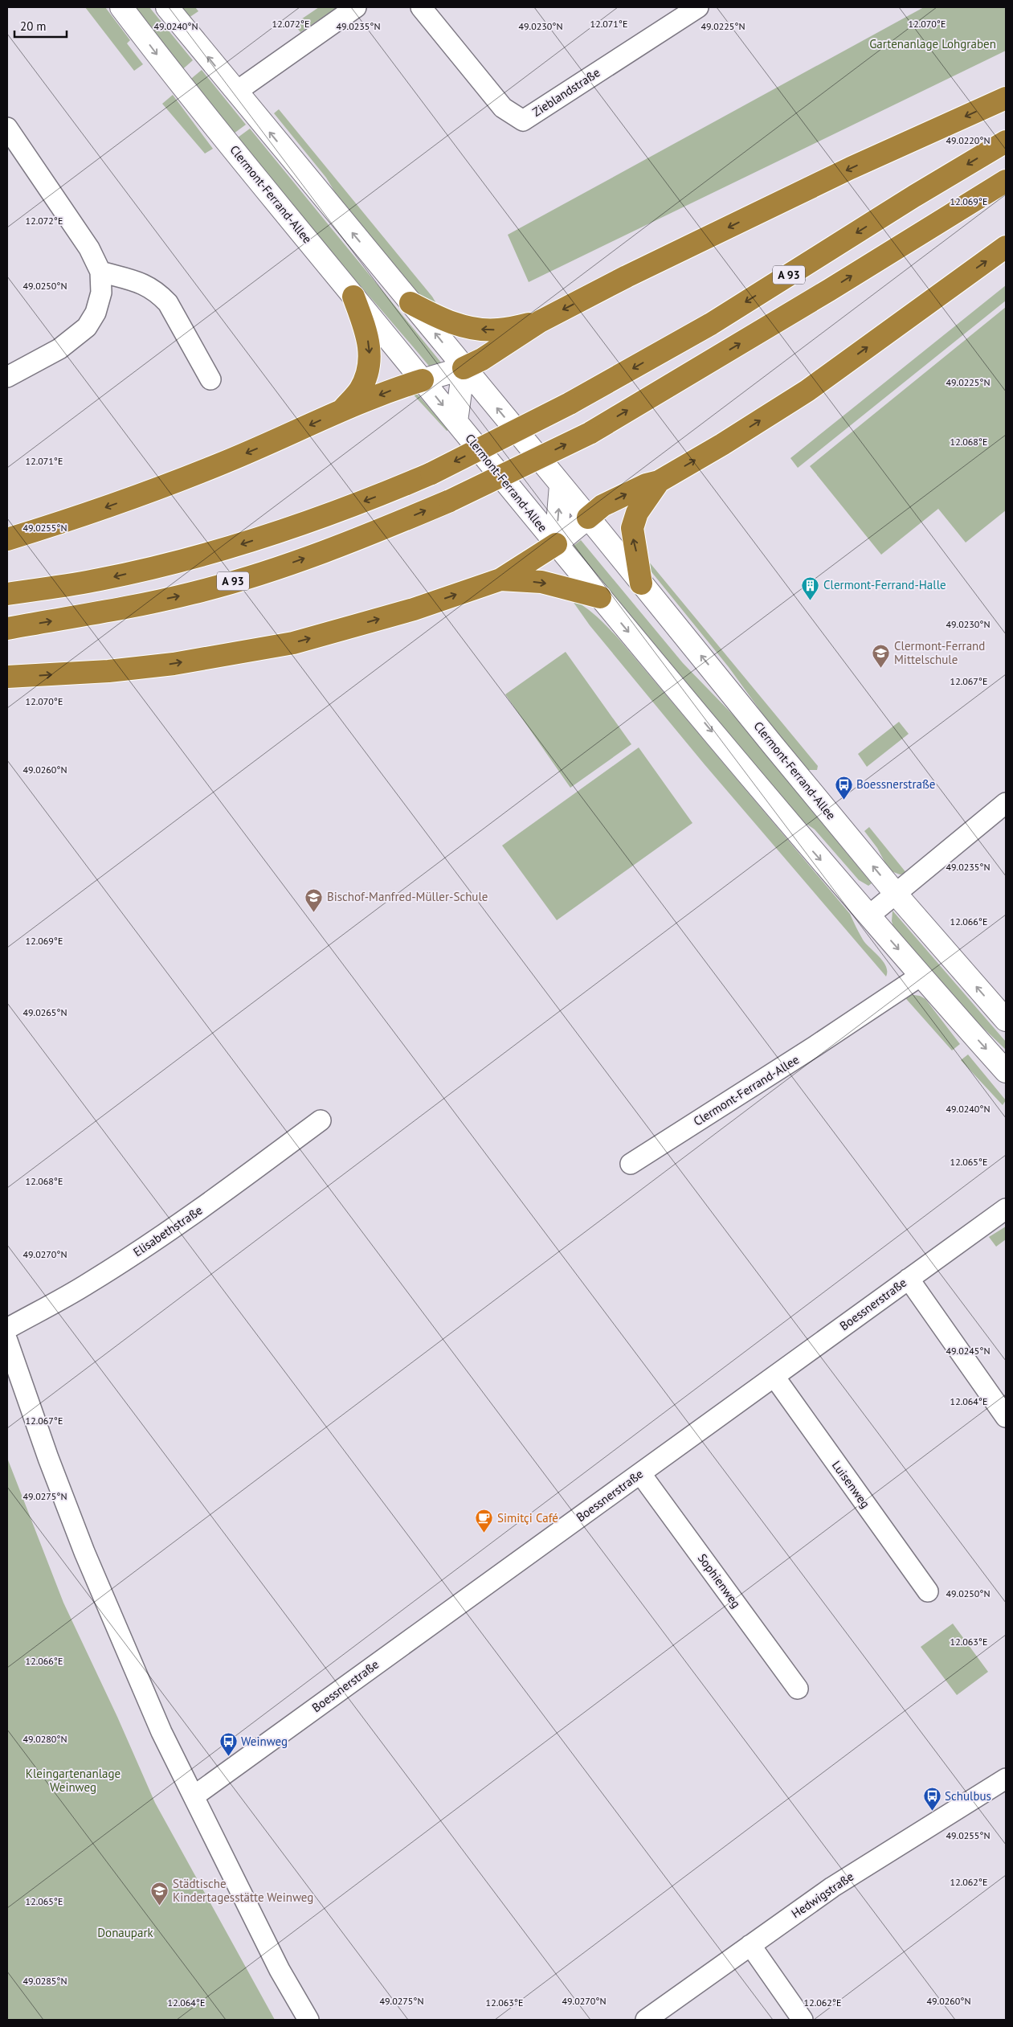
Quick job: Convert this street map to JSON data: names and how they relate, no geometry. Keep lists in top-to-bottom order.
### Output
{
  "streets": {
    "highway": ["A 93"],
    "street": [
      "Zieblandstraße",
      "Clermont-Ferrand-Allee",
      "Elisabethstraße",
      "Boessnerstraße",
      "Luisenweg",
      "Sophienweg",
      "Hedwigstraße"
    ]
  },
  "crossings": [
    ["Boessnerstraße", "Luisenweg"],
    ["Boessnerstraße", "Sophienweg"]
  ],
  "parks": ["Gartenanlage Lohgraben", "Kleingartenanlage Weinweg", "Donaupark"],
  "places": {
    "building": ["Clermont-Ferrand-Halle"],
    "school or university": ["Clermont-Ferrand Mittelschule", "Bischof-Manfred-Müller-Schule", "Städtische Kindertagesstätte Weinweg"],
    "bus stop": ["Boessnerstraße", "Weinweg", "Schulbus"],
    "cafe": ["Simitçi Café"]
  },
  "scale_bar": "20 m",
  "coordinates": [
    "12.072°E",
    "12.071°E",
    "12.070°E",
    "49.0240°N",
    "49.0235°N",
    "49.0230°N",
    "49.0225°N",
    "49.0220°N",
    "12.069°E",
    "49.0250°N",
    "12.068°E",
    "49.0255°N",
    "12.067°E",
    "49.0260°N",
    "12.066°E",
    "49.0265°N",
    "12.065°E",
    "49.0270°N",
    "49.0245°N",
    "12.064°E",
    "49.0275°N",
    "12.063°E",
    "49.0280°N",
    "12.062°E",
    "49.0285°N"
  ]
}
